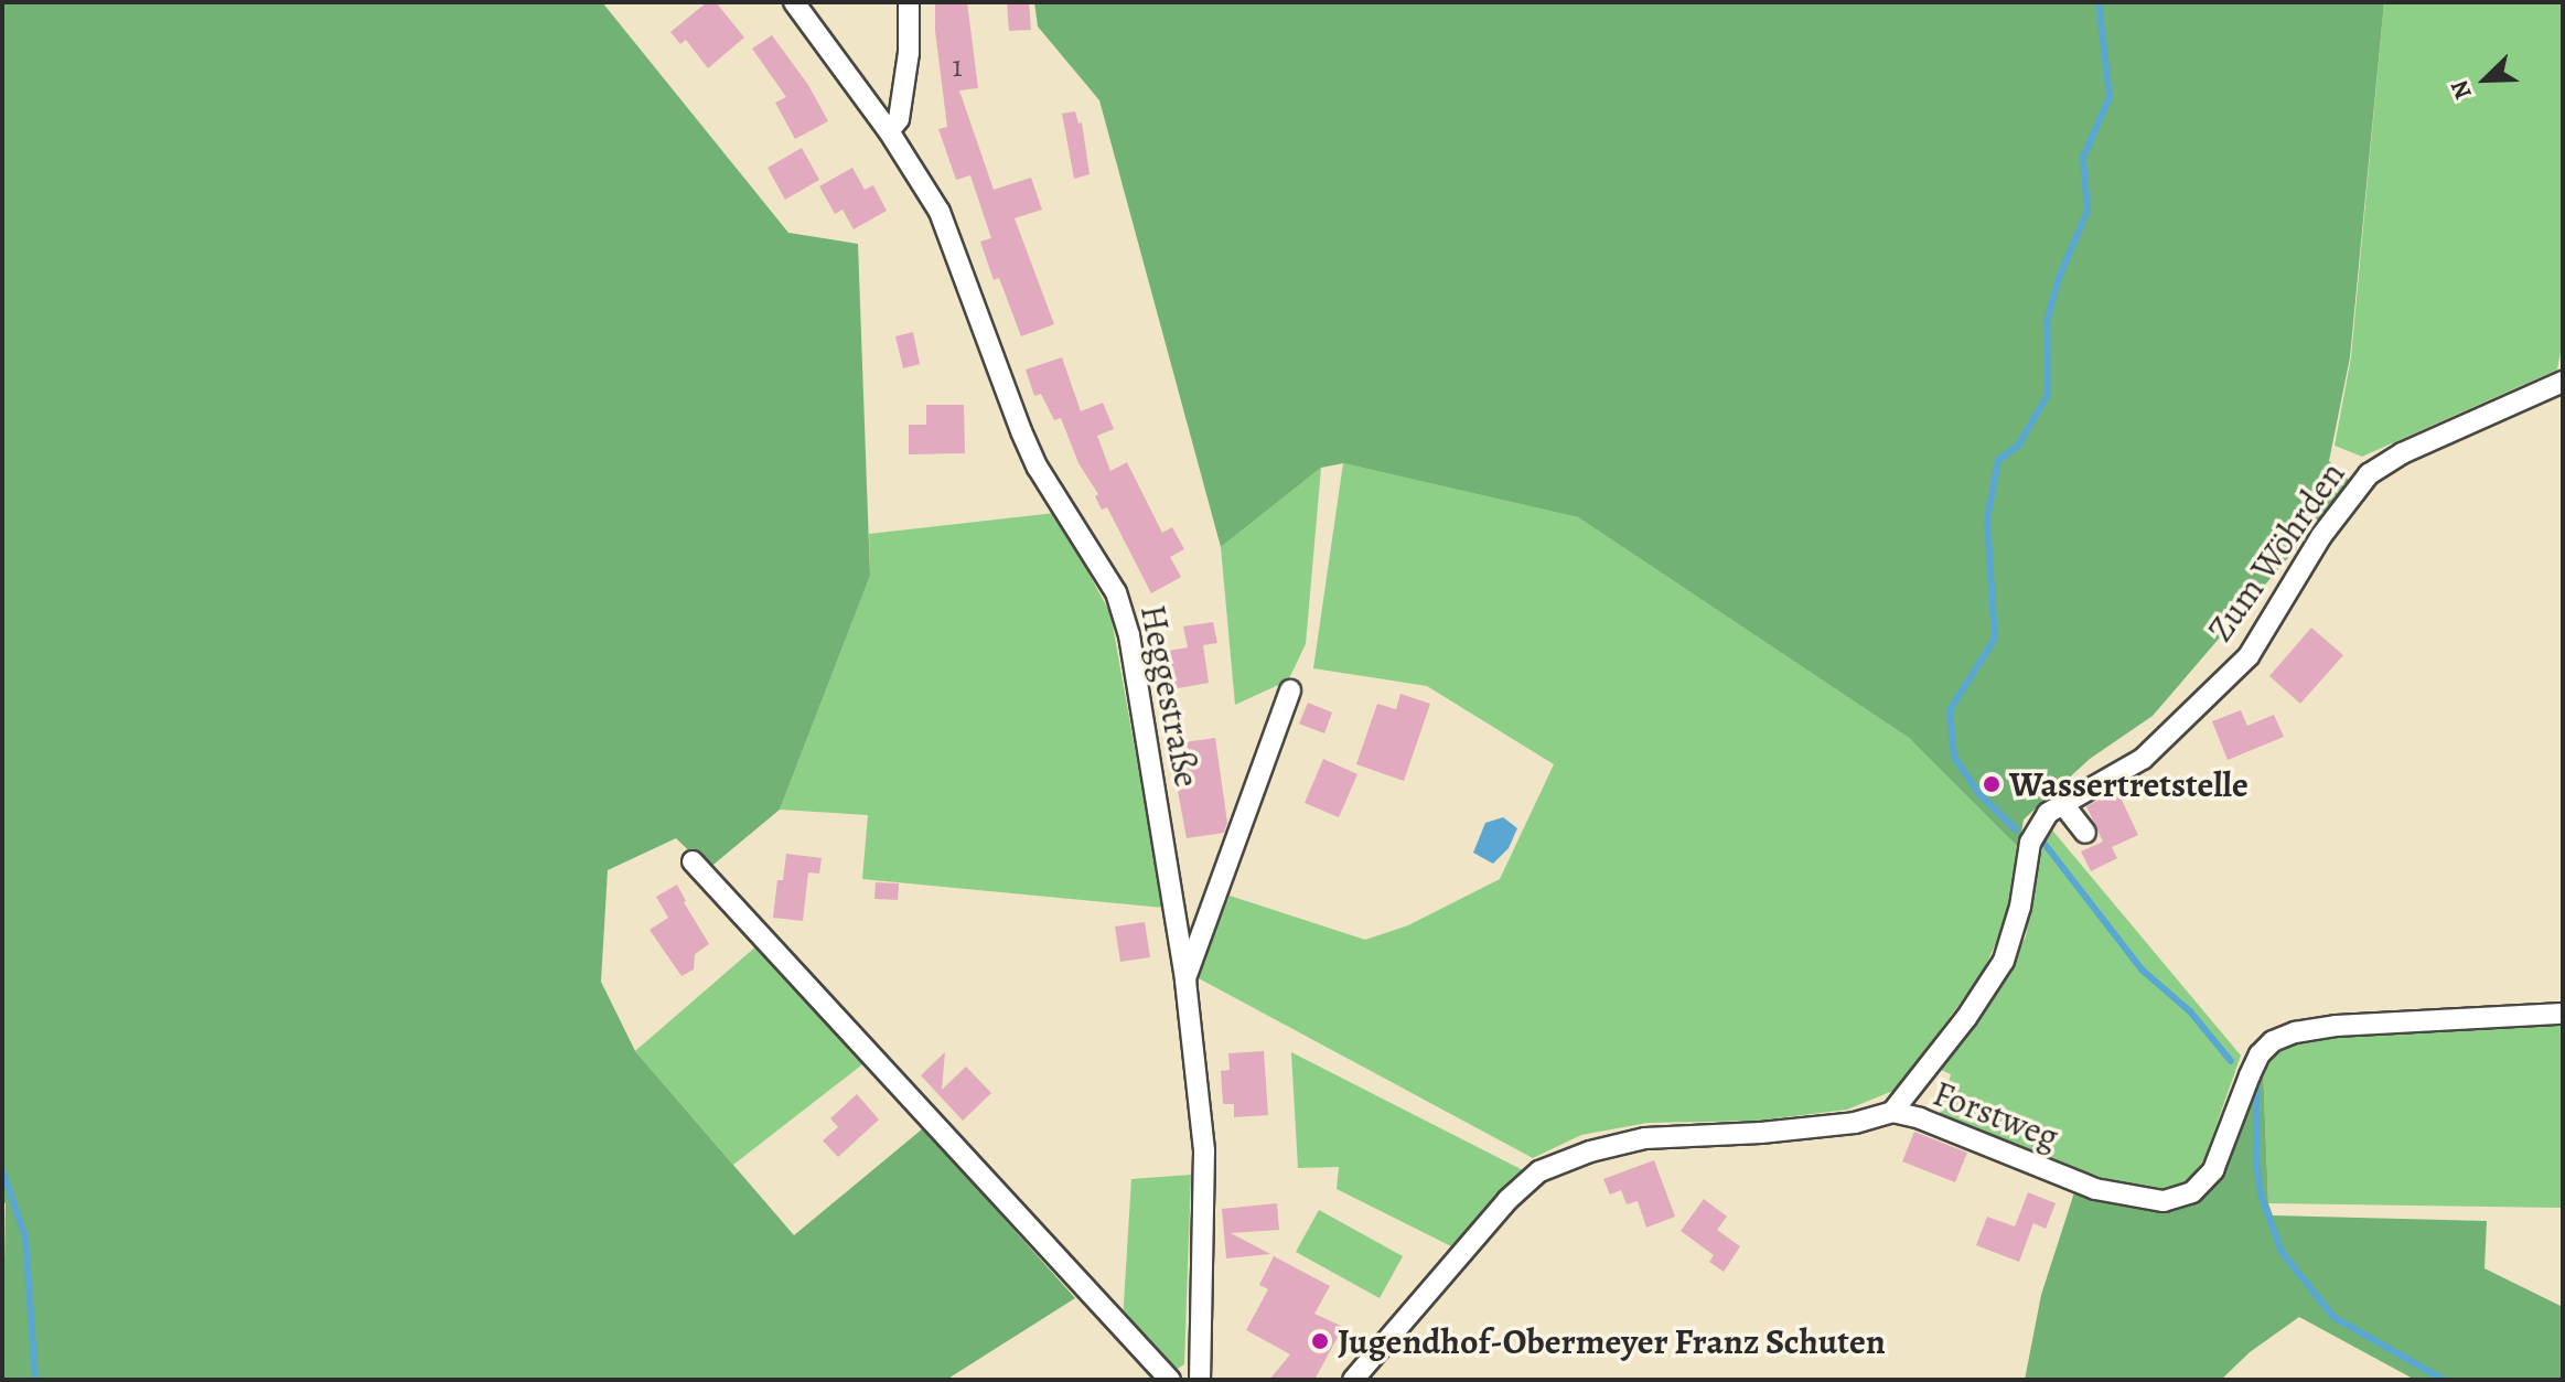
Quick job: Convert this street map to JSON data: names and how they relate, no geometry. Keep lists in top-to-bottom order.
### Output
{
  "streets": {
    "street": ["Zum Wöhrden", "Heggestraße", "Forstweg"]
  },
  "crossings": [
    ["Zum Wöhrden", "Forstweg"]
  ],
  "places": ["Wassertretstelle", "Jugendhof-Obermeyer Franz Schuten"],
  "house_numbers": ["1"],
  "north": "bottom left"
}
